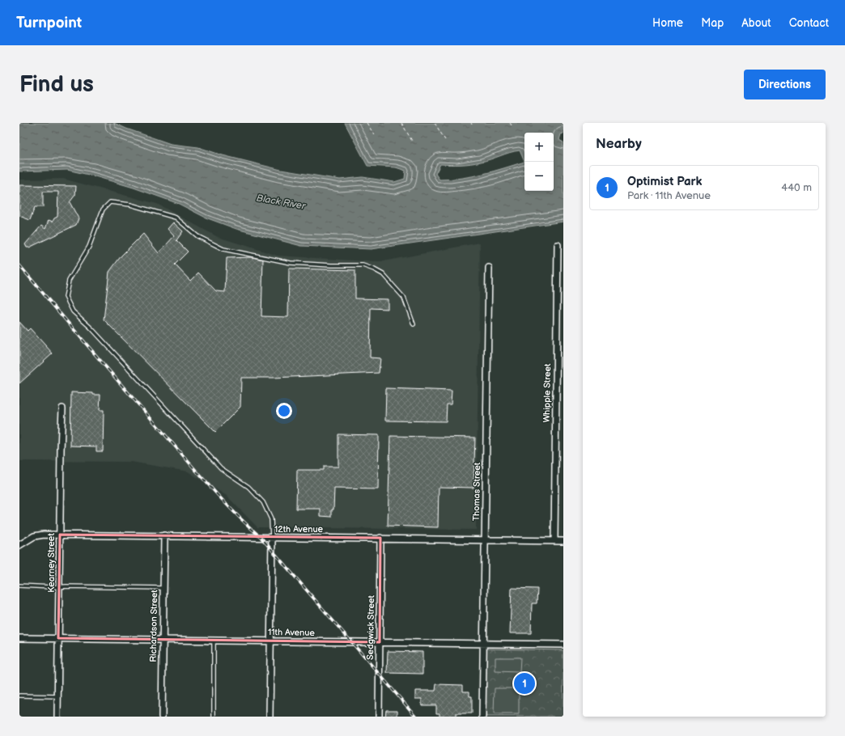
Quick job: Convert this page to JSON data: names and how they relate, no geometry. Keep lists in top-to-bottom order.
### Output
{
  "streets": {
    "street": [
      "Whipple Street",
      "Thomas Street",
      "12th Avenue",
      "Kearney Street",
      "Richardson Street",
      "Sedgwick Street",
      "11th Avenue"
    ]
  },
  "crossings": [
    ["Whipple Street", "12th Avenue"],
    ["Thomas Street", "12th Avenue"],
    ["Thomas Street", "11th Avenue"],
    ["12th Avenue", "Kearney Street"],
    ["12th Avenue", "Richardson Street"],
    ["12th Avenue", "Sedgwick Street"],
    ["Kearney Street", "11th Avenue"],
    ["Richardson Street", "11th Avenue"],
    ["Sedgwick Street", "11th Avenue"]
  ],
  "water": ["Black River"],
  "page": {
    "header": "Turnpoint",
    "nav": [
      "Home",
      "Map",
      "About",
      "Contact"
    ],
    "buttons": "Directions",
    "title": "Find us",
    "heading": "Nearby",
    "map_buttons": ["+", "−"],
    "list": [
      {
        "mark": "1",
        "name": "Optimist Park",
        "note": "Park · 11th Avenue",
        "value": "440 m"
      }
    ],
    "pins": "1"
  }
}
